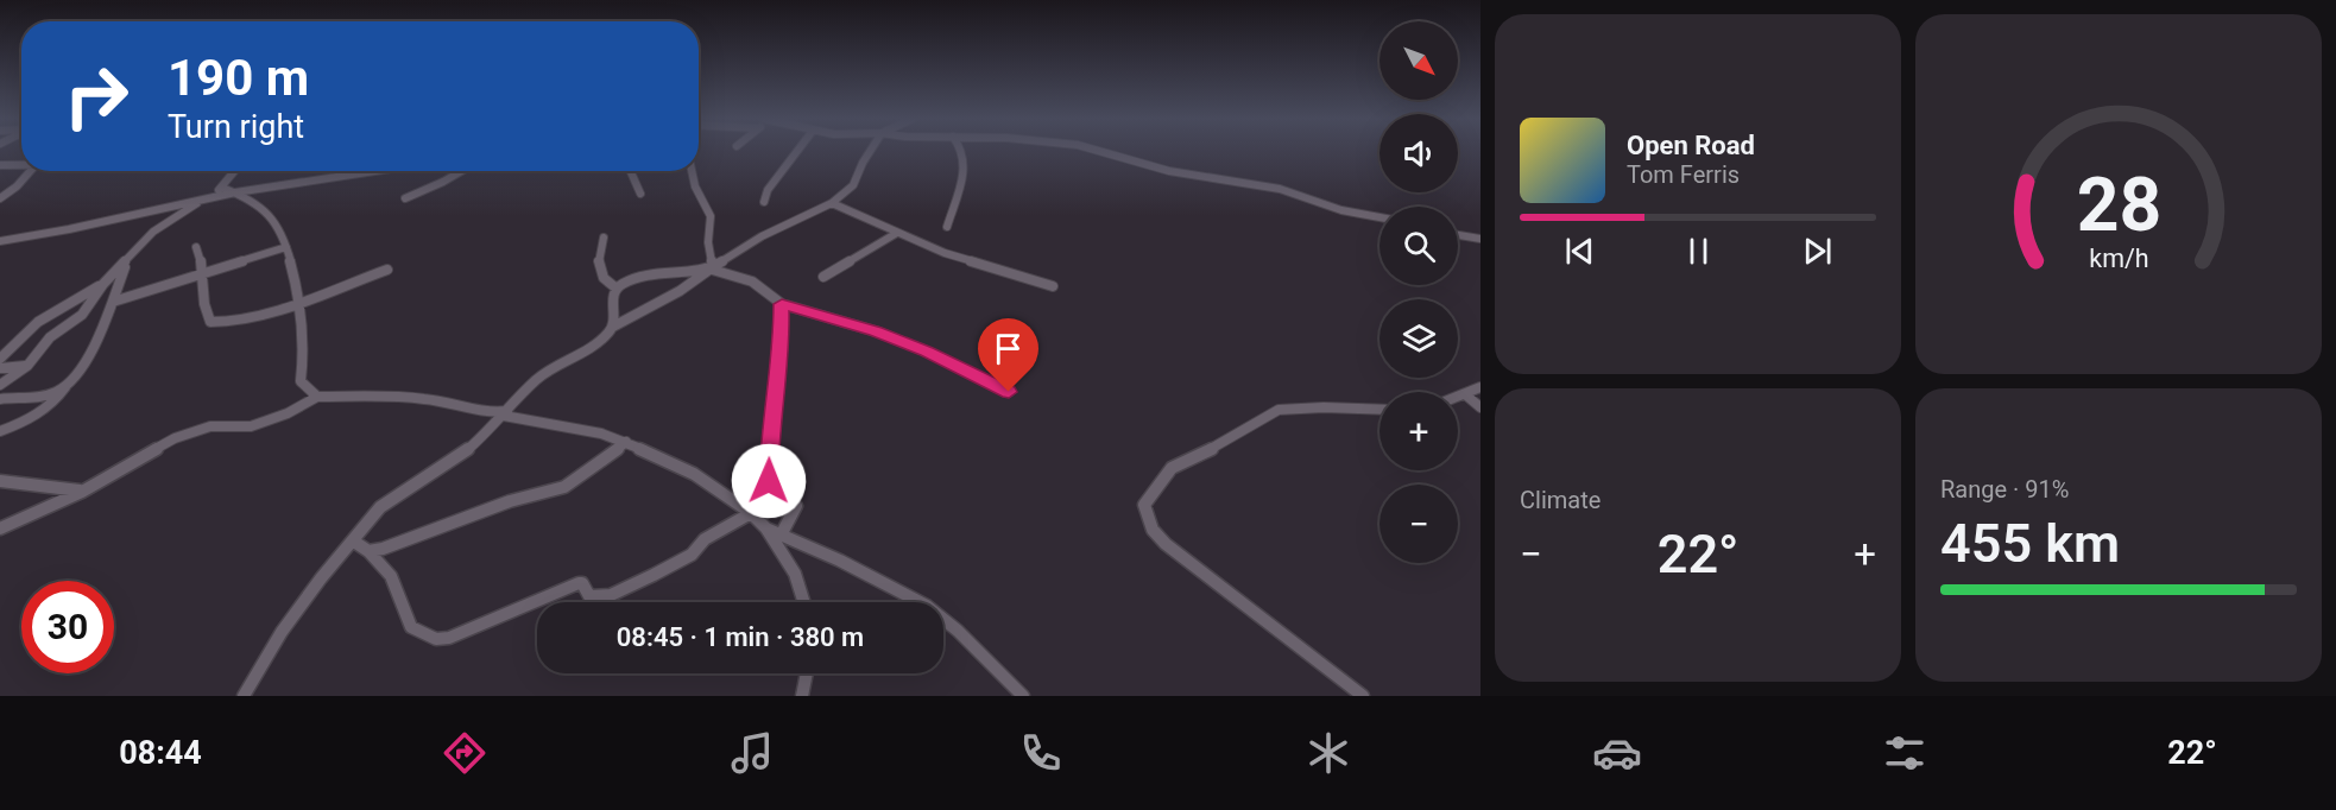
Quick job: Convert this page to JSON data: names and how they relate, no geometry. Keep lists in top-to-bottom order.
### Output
{
  "north": "bottom right",
  "page": {
    "map_buttons": ["+", "−"],
    "turn": ["190 m", "Turn right"],
    "song": ["Open Road", "Tom Ferris"],
    "tile": [
      "Climate",
      ["Range · 91%", "455 km"]
    ],
    "heat": ["−", "22°", "+"],
    "limit": "30",
    "trip": "08:45 · 1 min · 380 m",
    "tabs": ["08:44", "22°"],
    "gauge": ["28", "km/h"]
  }
}
